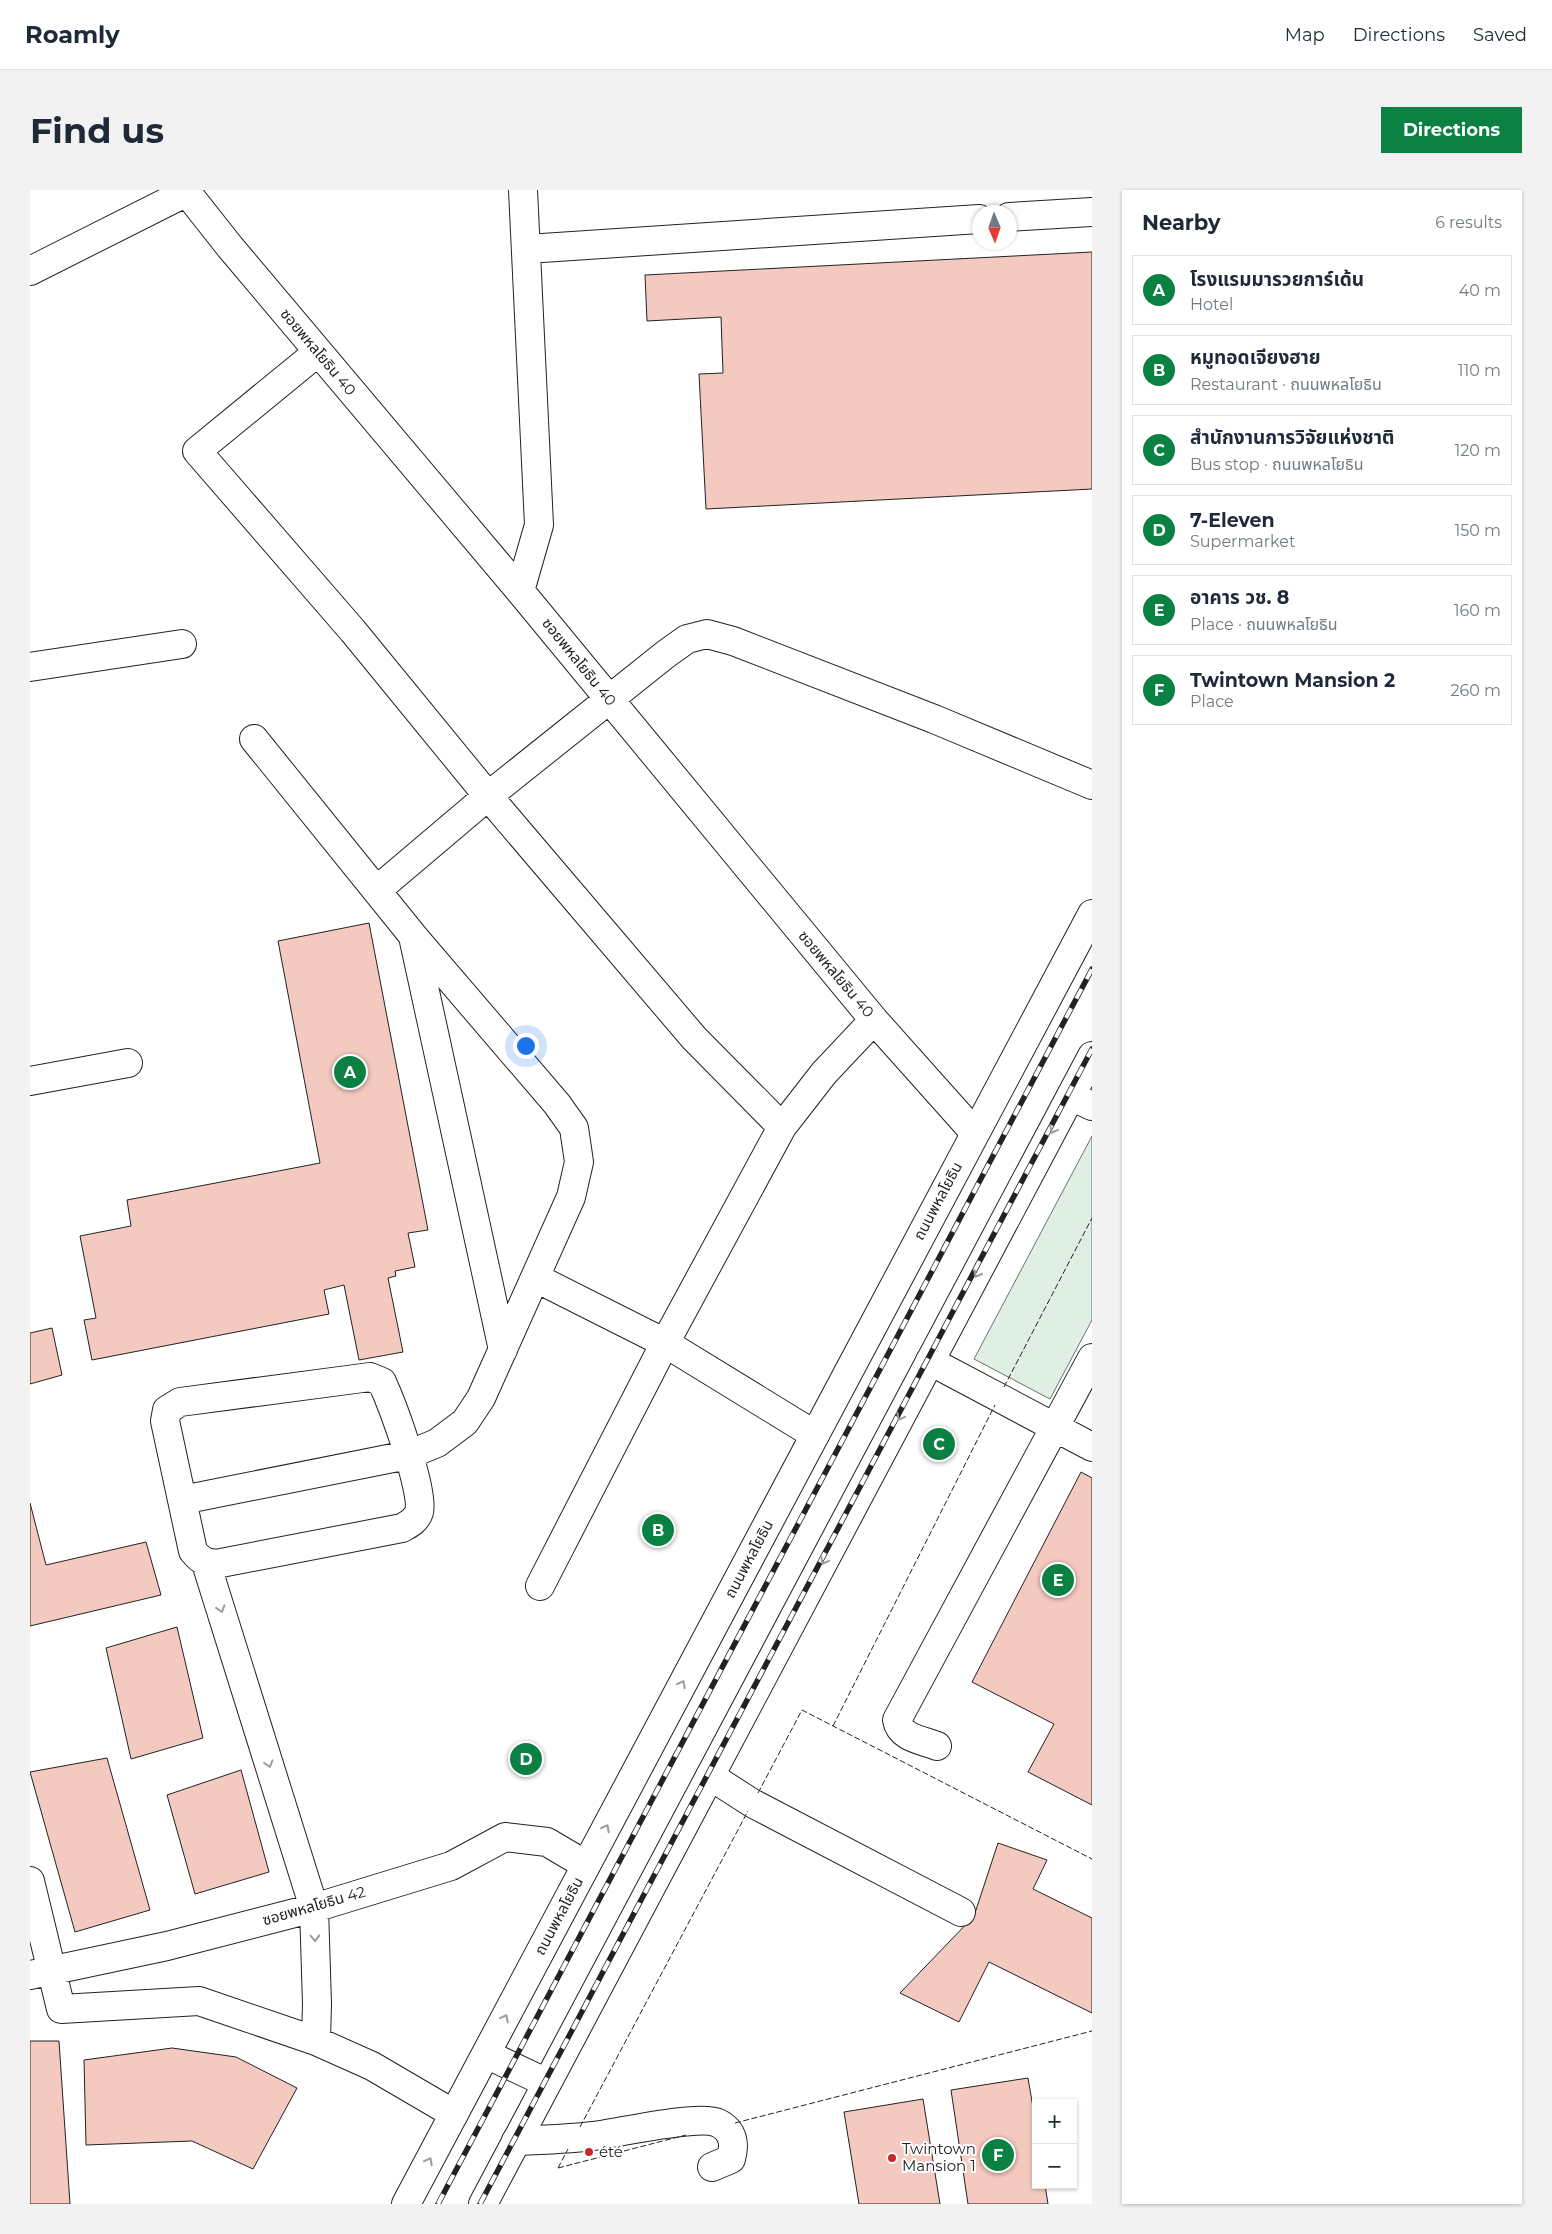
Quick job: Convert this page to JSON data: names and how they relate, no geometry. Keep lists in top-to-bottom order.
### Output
{
  "streets": {
    "street": ["ซอยพหลโยธิน 40", "ถนนพหลโยธิน", "ซอยพหลโยธิน 42"]
  },
  "crossings": [
    ["ซอยพหลโยธิน 40", "ถนนพหลโยธิน"],
    ["ถนนพหลโยธิน", "ซอยพหลโยธิน 42"]
  ],
  "places": ["été", "Twintown Mansion 1"],
  "north": "bottom",
  "page": {
    "header": "Roamly",
    "nav": ["Map", "Directions", "Saved"],
    "buttons": "Directions",
    "title": "Find us",
    "heading": ["Nearby", "6 results"],
    "list": [
      {
        "mark": "A",
        "name": "โรงแรมมารวยการ์เด้น",
        "note": "Hotel",
        "value": "40 m"
      },
      {
        "mark": "B",
        "name": "หมูทอดเจียงฮาย",
        "note": "Restaurant · ถนนพหลโยธิน",
        "value": "110 m"
      },
      {
        "mark": "C",
        "name": "สำนักงานการวิจัยแห่งชาติ",
        "note": "Bus stop · ถนนพหลโยธิน",
        "value": "120 m"
      },
      {
        "mark": "D",
        "name": "7-Eleven",
        "note": "Supermarket",
        "value": "150 m"
      },
      {
        "mark": "E",
        "name": "อาคาร วช. 8",
        "note": "Place · ถนนพหลโยธิน",
        "value": "160 m"
      },
      {
        "mark": "F",
        "name": "Twintown Mansion 2",
        "note": "Place",
        "value": "260 m"
      }
    ],
    "pins": [
      "A",
      "C",
      "B",
      "E",
      "D",
      "F"
    ],
    "map_buttons": ["+", "−"]
  }
}
